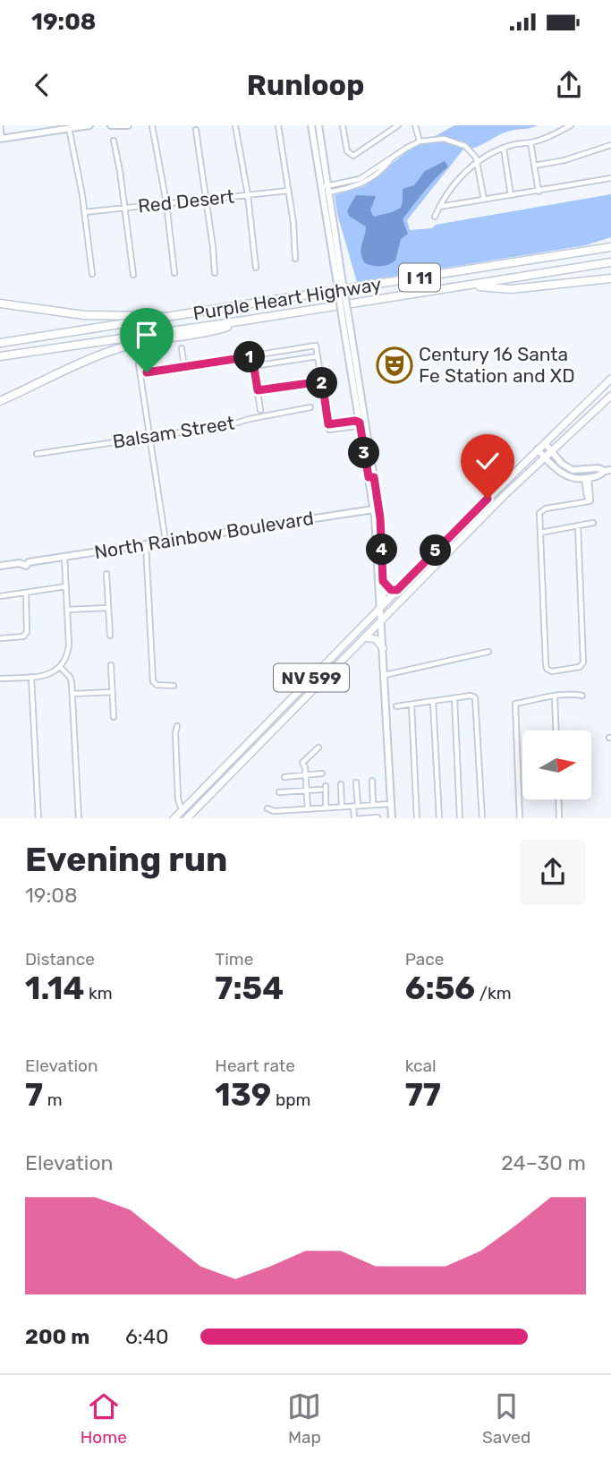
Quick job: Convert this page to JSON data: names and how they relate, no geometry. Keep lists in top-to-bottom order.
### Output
{
  "streets": {
    "highway": ["I 11", "Purple Heart Highway"],
    "main road": ["North Rainbow Boulevard", "NV 599"],
    "street": ["Red Desert", "Balsam Street"]
  },
  "places": {
    "theatre": ["Century 16 Santa Fe Station and XD"]
  },
  "north": "right",
  "page": {
    "status": "19:08",
    "header": "Runloop",
    "pins": [
      "1",
      "2",
      "3",
      "4",
      "5"
    ],
    "heading": ["Evening run", "19:08"],
    "stats": [
      ["Distance", "1.14 km"],
      ["Time", "7:54"],
      ["Pace", "6:56 /km"],
      ["Elevation", "7 m"],
      ["Heart rate", "139 bpm"],
      ["kcal", "77"]
    ],
    "chart": ["Elevation", "24–30 m"],
    "list": [
      {
        "name": "200 m",
        "note": "6:40"
      }
    ],
    "tabs": ["Home", "Map", "Saved"]
  }
}
